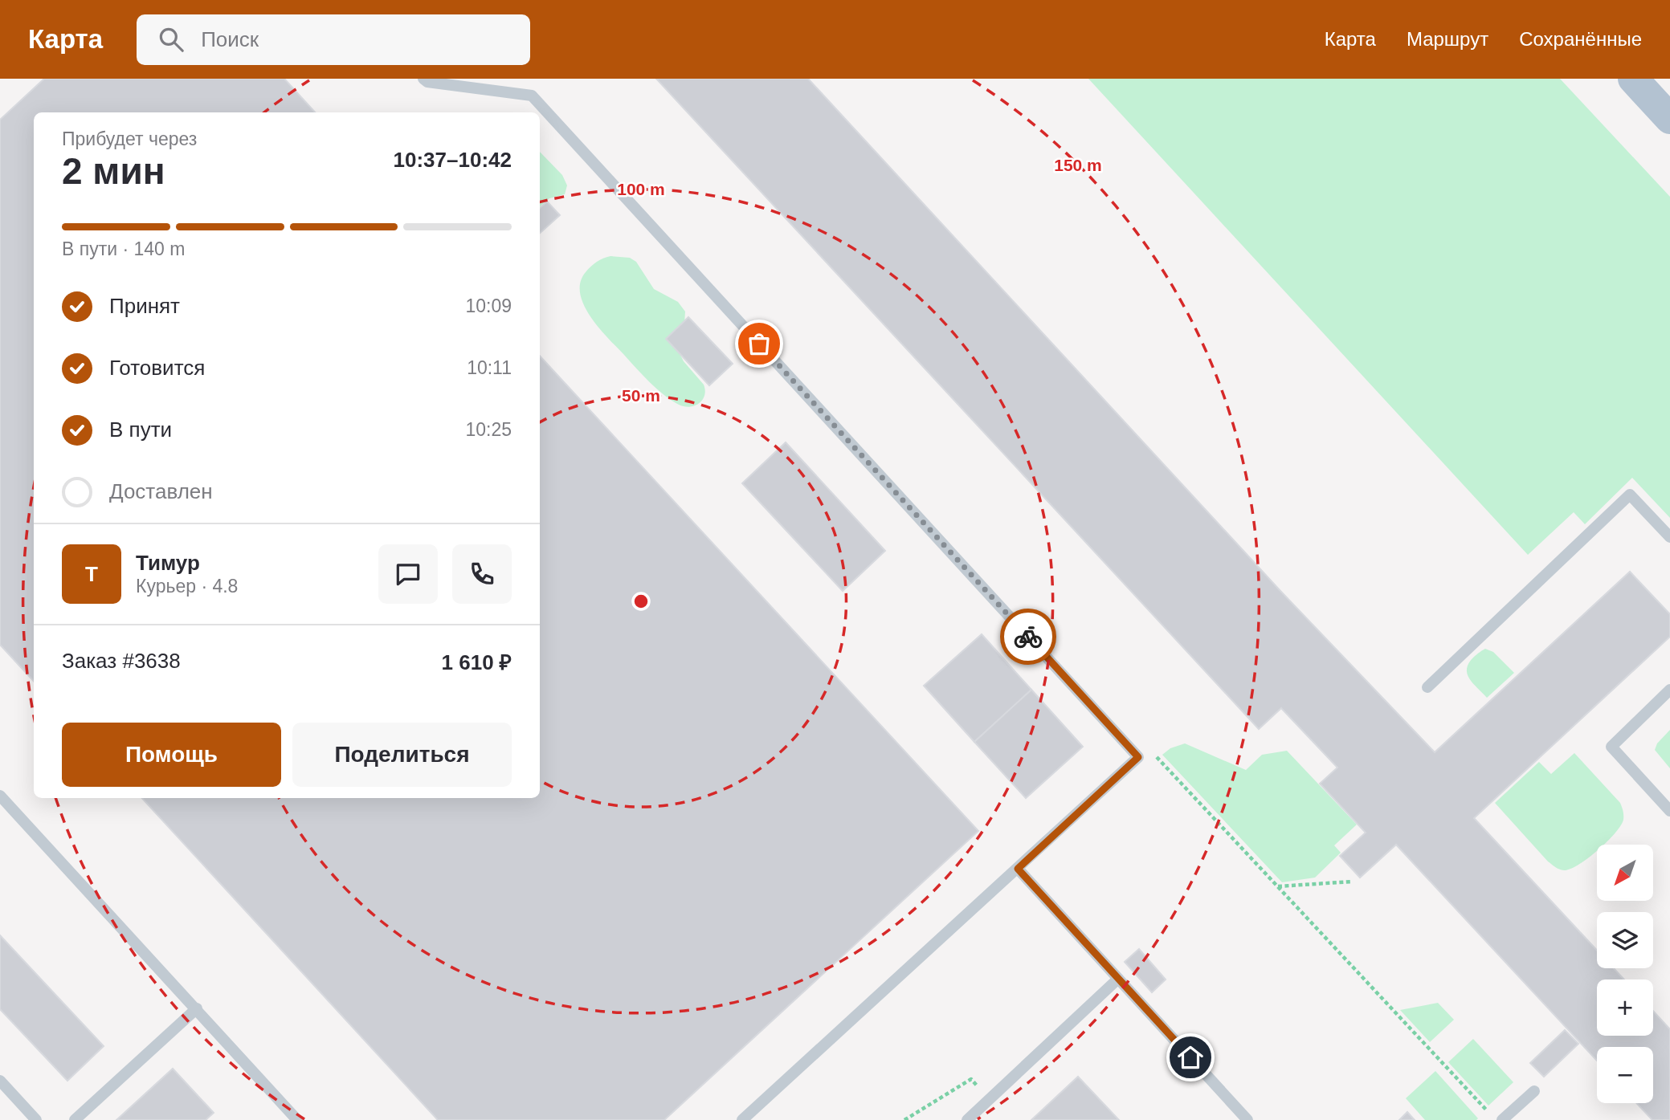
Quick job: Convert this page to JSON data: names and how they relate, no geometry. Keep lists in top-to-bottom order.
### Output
{
  "north": "bottom left",
  "page": {
    "header": "Карта",
    "search": "Поиск",
    "nav": ["Карта", "Маршрут", "Сохранённые"],
    "heading": ["2 мин", "Прибудет через", "10:37–10:42"],
    "panel": [
      "Тимур",
      "Курьер · 4.8",
      "Заказ #3638",
      "1 610 ₽"
    ],
    "bar": "В пути · 140 m",
    "list": [
      ["Принят", "10:09"],
      ["Готовится", "10:11"],
      ["В пути", "10:25"],
      "Доставлен"
    ],
    "round": "Т",
    "buttons": ["Помощь", "Поделиться"],
    "map_buttons": ["+", "−"]
  },
  "rings": ["150 m", "100 m", "50 m"]
}
